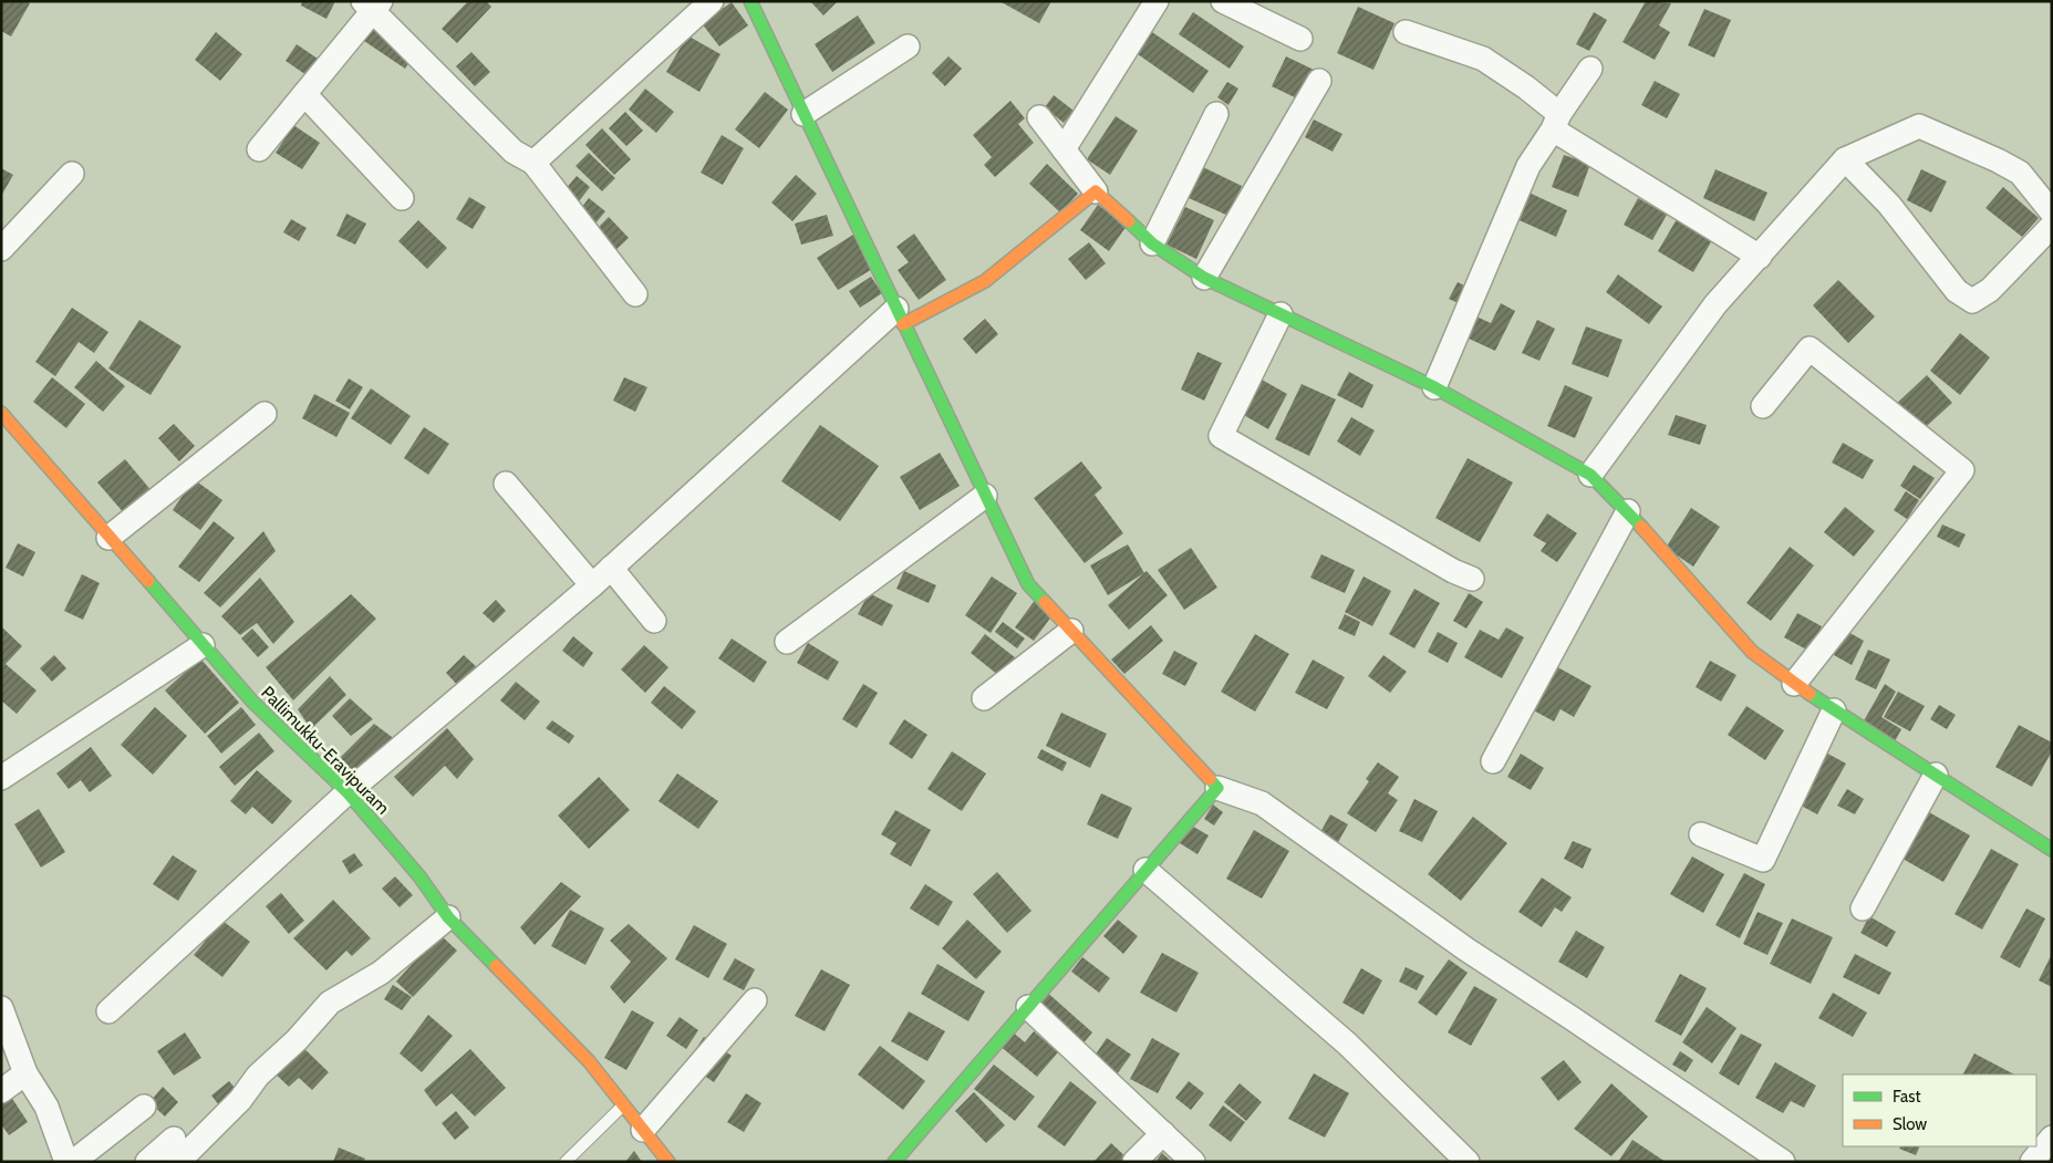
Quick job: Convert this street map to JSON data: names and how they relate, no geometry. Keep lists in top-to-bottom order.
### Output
{
  "streets": {
    "street": ["Pallimukku-Eravipuram"]
  },
  "legend": ["Fast", "Slow"]
}
